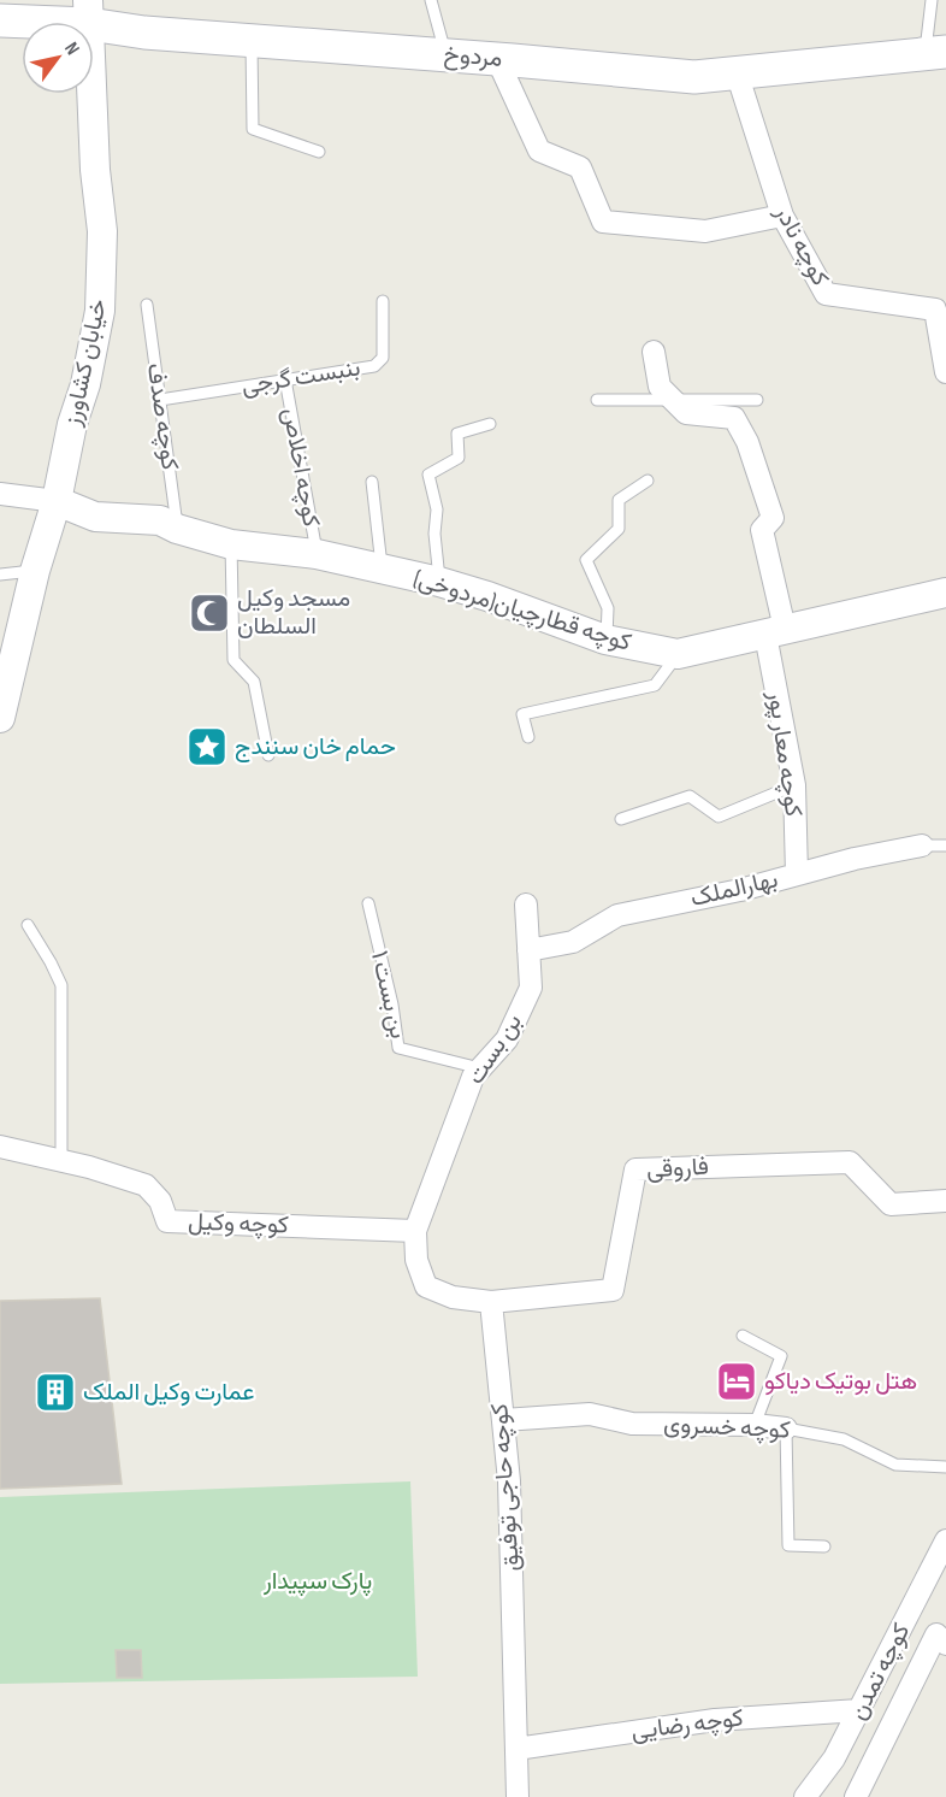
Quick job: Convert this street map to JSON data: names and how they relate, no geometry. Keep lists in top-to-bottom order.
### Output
{
  "streets": {
    "main road": ["مردوخ"],
    "street": [
      "کوچه نادر",
      "خیابان کشاورز",
      "کوچه قطارچیان(مردوخی)",
      "کوچه معار پور",
      "بهارالملک",
      "بن بست",
      "فاروقی",
      "کوچه وکیل",
      "کوچه خسروی",
      "کوچه حاجی توفیق",
      "کوچه تمدن",
      "کوچه رضایی"
    ],
    "lane": [
      "بنبست گرجی",
      "کوچه صدف",
      "کوچه اخلاص",
      "بن بست ۱"
    ]
  },
  "crossings": [
    ["مردوخ", "کوچه نادر"],
    ["مردوخ", "خیابان کشاورز"],
    ["خیابان کشاورز", "کوچه قطارچیان(مردوخی)"],
    ["بنبست گرجی", "کوچه صدف"],
    ["بنبست گرجی", "کوچه اخلاص"],
    ["کوچه صدف", "کوچه قطارچیان(مردوخی)"],
    ["کوچه اخلاص", "کوچه قطارچیان(مردوخی)"],
    ["کوچه قطارچیان(مردوخی)", "کوچه معار پور"],
    ["کوچه معار پور", "بهارالملک"],
    ["بهارالملک", "بن بست"],
    ["بن بست ۱", "بن بست"],
    ["بن بست", "کوچه وکیل"],
    ["فاروقی", "کوچه حاجی توفیق"],
    ["کوچه خسروی", "کوچه حاجی توفیق"],
    ["کوچه حاجی توفیق", "کوچه رضایی"],
    ["کوچه تمدن", "کوچه رضایی"]
  ],
  "parks": ["پارک سپیدار"],
  "places": {
    "mosque": ["مسجد وکیل السلطان"],
    "place": ["حمام خان سنندج"],
    "hotel": ["هتل بوتیک دیاکو"],
    "building": ["عمارت وکیل الملک"]
  },
  "north": "top right"
}
